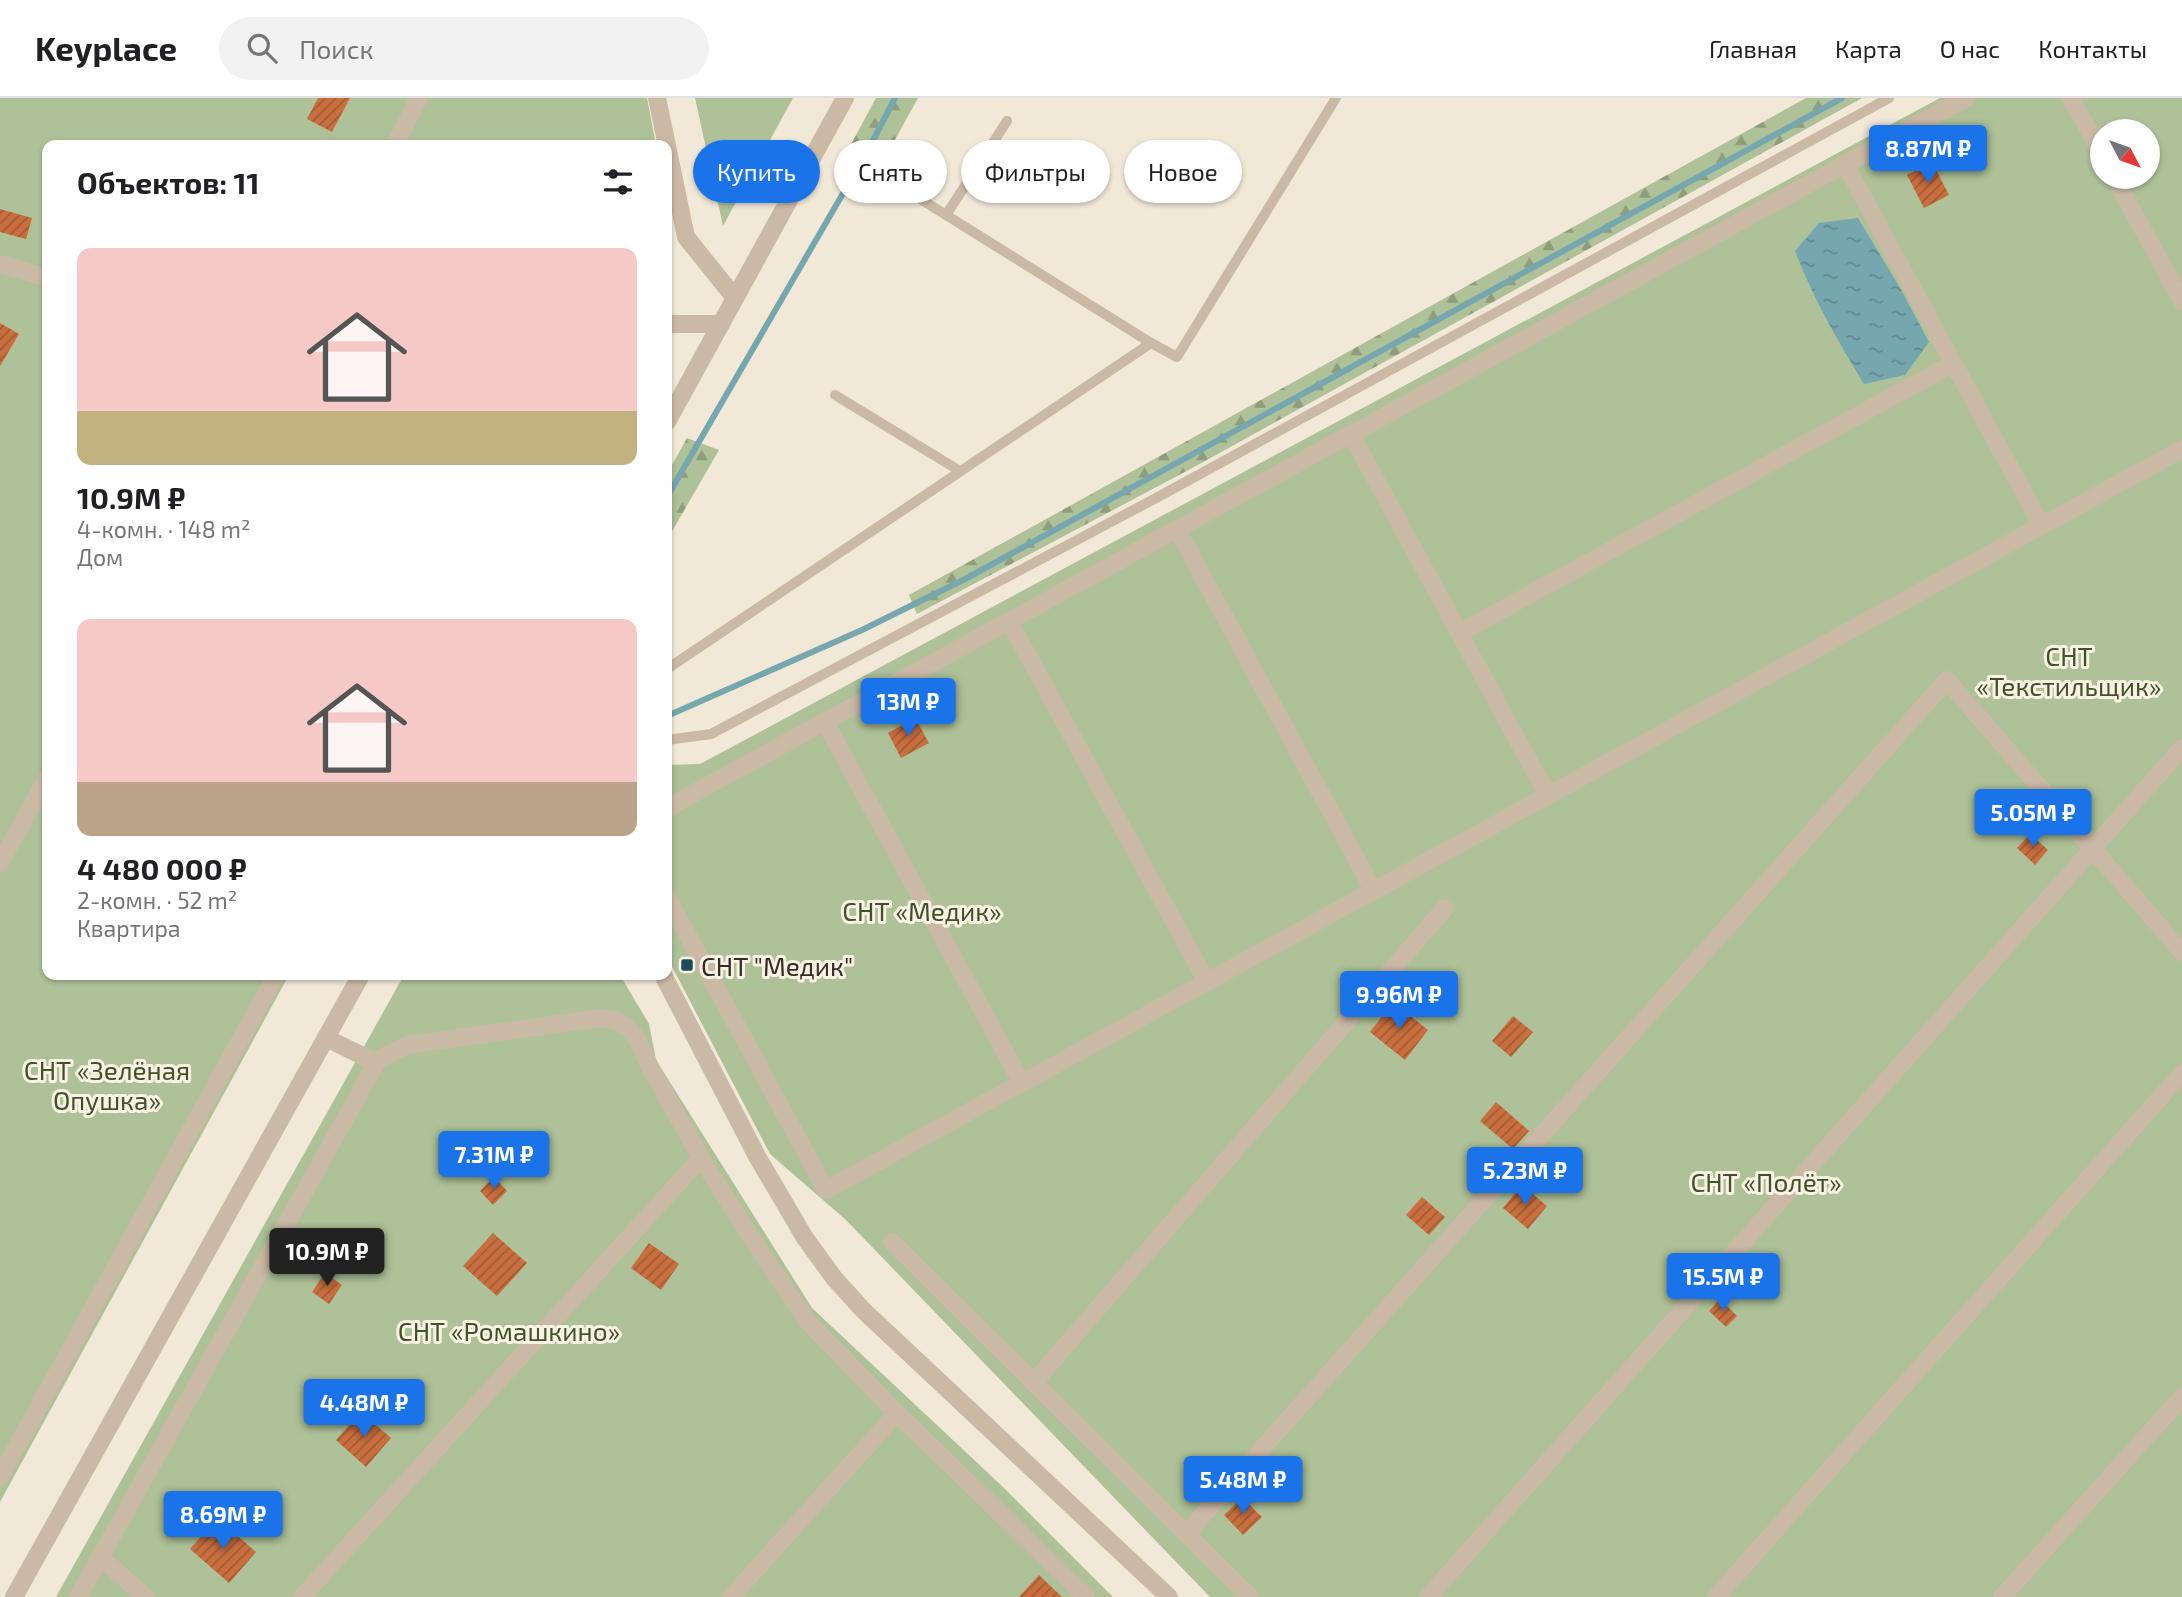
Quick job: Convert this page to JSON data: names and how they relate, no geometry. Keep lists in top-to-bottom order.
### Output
{
  "parks": [
    "СНТ «Текстильщик»",
    "СНТ «Медик»",
    "СНТ «Зелёная Опушка»",
    "СНТ «Полёт»",
    "СНТ «Ромашкино»"
  ],
  "places": {
    "transit": ["СНТ \"Медик\""]
  },
  "north": "bottom right",
  "page": {
    "header": "Keyplace",
    "search": "Поиск",
    "nav": [
      "Главная",
      "Карта",
      "О нас",
      "Контакты"
    ],
    "price": [
      "8.87M ₽",
      "13M ₽",
      "5.05M ₽",
      "9.96M ₽",
      "7.31M ₽",
      "5.23M ₽",
      "10.9M ₽",
      "15.5M ₽",
      "4.48M ₽",
      "5.48M ₽",
      "8.69M ₽"
    ],
    "chip": [
      "Купить",
      "Снять",
      "Фильтры",
      "Новое"
    ],
    "heading": "Объектов: 11",
    "list": [
      {
        "name": "10.9M ₽",
        "note": "4-комн. · 148 m² · Дом"
      },
      {
        "name": "4 480 000 ₽",
        "note": "2-комн. · 52 m² · Квартира"
      }
    ]
  }
}
